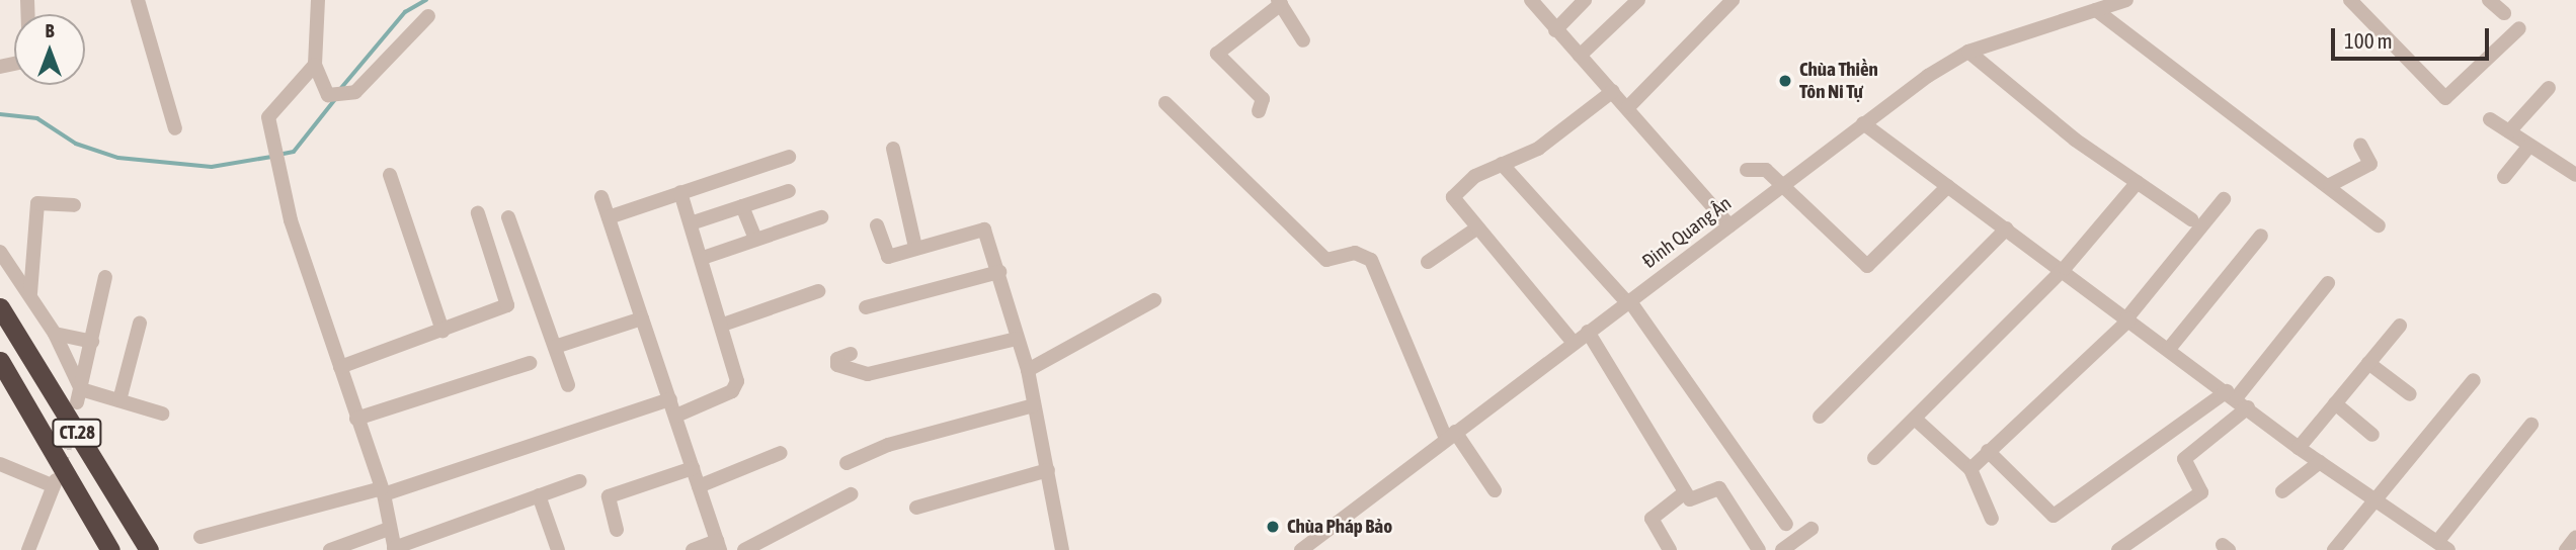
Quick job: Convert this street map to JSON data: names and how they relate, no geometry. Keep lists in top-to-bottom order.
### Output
{
  "streets": {
    "highway": ["CT.28"],
    "street": ["Đinh Quang Ân"]
  },
  "places": ["Chùa Thiền Tôn Ni Tự", "Chùa Pháp Bảo"],
  "scale_bar": "100 m",
  "north": "top"
}
